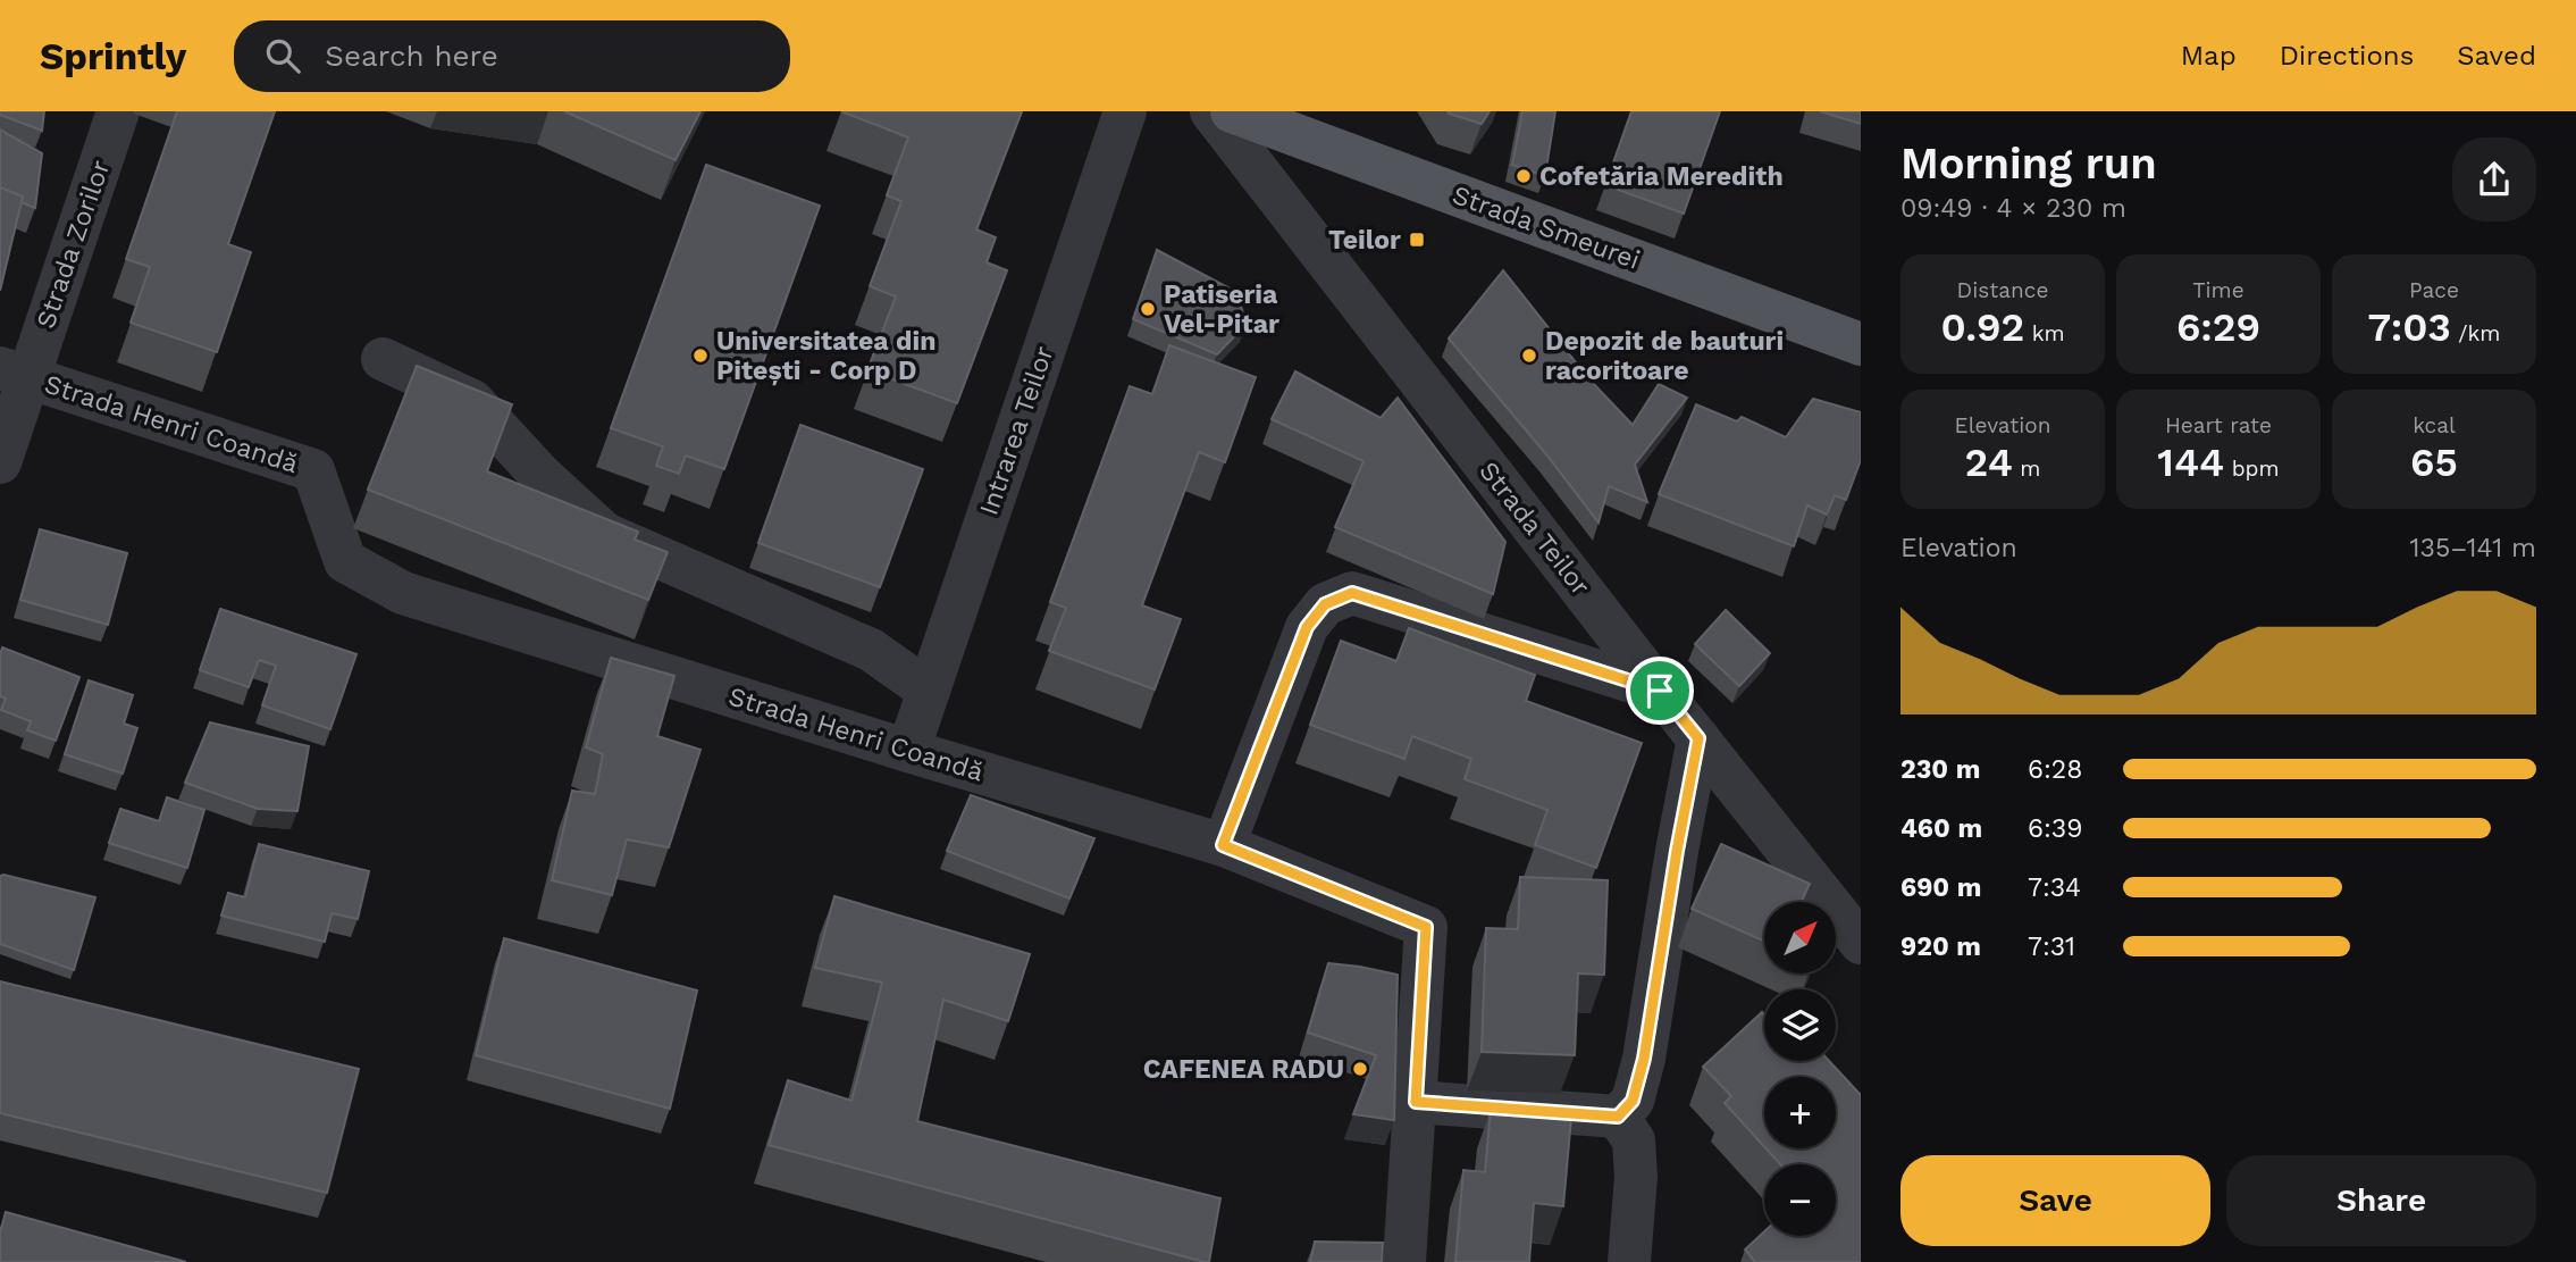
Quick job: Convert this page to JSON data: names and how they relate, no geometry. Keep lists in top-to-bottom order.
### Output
{
  "streets": {
    "main road": ["Strada Smeurei"],
    "street": [
      "Strada Zorilor",
      "Strada Henri Coandă",
      "Intrarea Teilor",
      "Strada Teilor"
    ]
  },
  "crossings": [
    ["Strada Zorilor", "Strada Henri Coandă"],
    ["Strada Henri Coandă", "Intrarea Teilor"]
  ],
  "places": {
    "other": [
      "Cofetăria Meredith",
      "Patiseria Vel-Pitar",
      "Universitatea din Pitești - Corp D",
      "Depozit de bauturi racoritoare",
      "CAFENEA RADU"
    ],
    "transit": ["Teilor"]
  },
  "north": "top right",
  "page": {
    "header": "Sprintly",
    "search": "Search here",
    "nav": ["Map", "Directions", "Saved"],
    "heading": ["Morning run", "09:49 · 4 × 230 m"],
    "stats": [
      ["Distance", "0.92 km"],
      ["Time", "6:29"],
      ["Pace", "7:03 /km"],
      ["Elevation", "24 m"],
      ["Heart rate", "144 bpm"],
      ["kcal", "65"]
    ],
    "chart": ["Elevation", "135–141 m"],
    "list": [
      {
        "name": "230 m",
        "note": "6:28"
      },
      {
        "name": "460 m",
        "note": "6:39"
      },
      {
        "name": "690 m",
        "note": "7:34"
      },
      {
        "name": "920 m",
        "note": "7:31"
      }
    ],
    "map_buttons": ["+", "−"],
    "buttons": ["Save", "Share"]
  }
}
